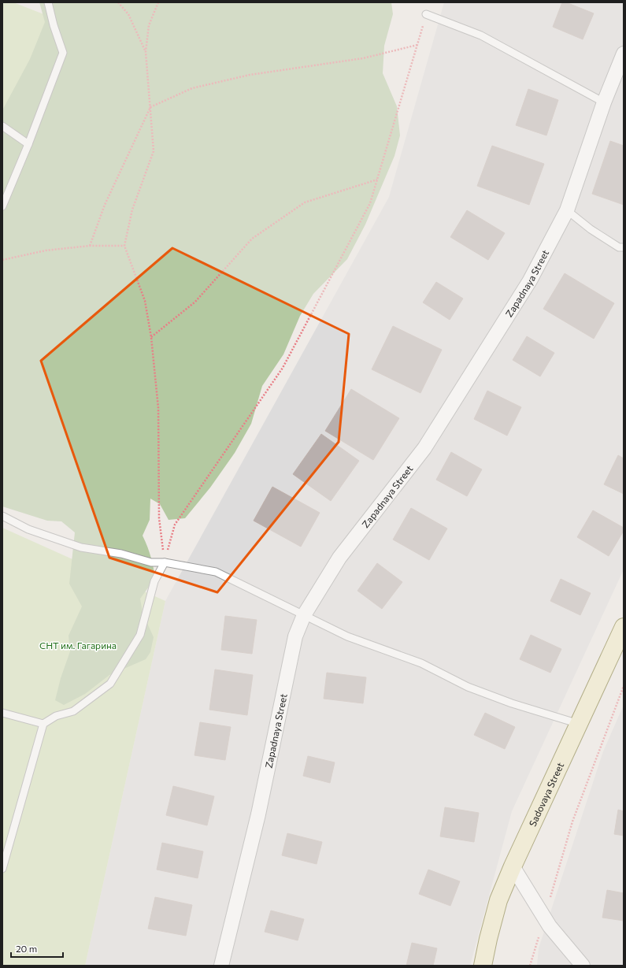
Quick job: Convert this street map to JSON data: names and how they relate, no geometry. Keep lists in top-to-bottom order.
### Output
{
  "streets": {
    "street": ["Zapadnaya Street", "Sadovaya Street"]
  },
  "parks": ["СНТ им. Гагарина"],
  "scale_bar": "20 m"
}
